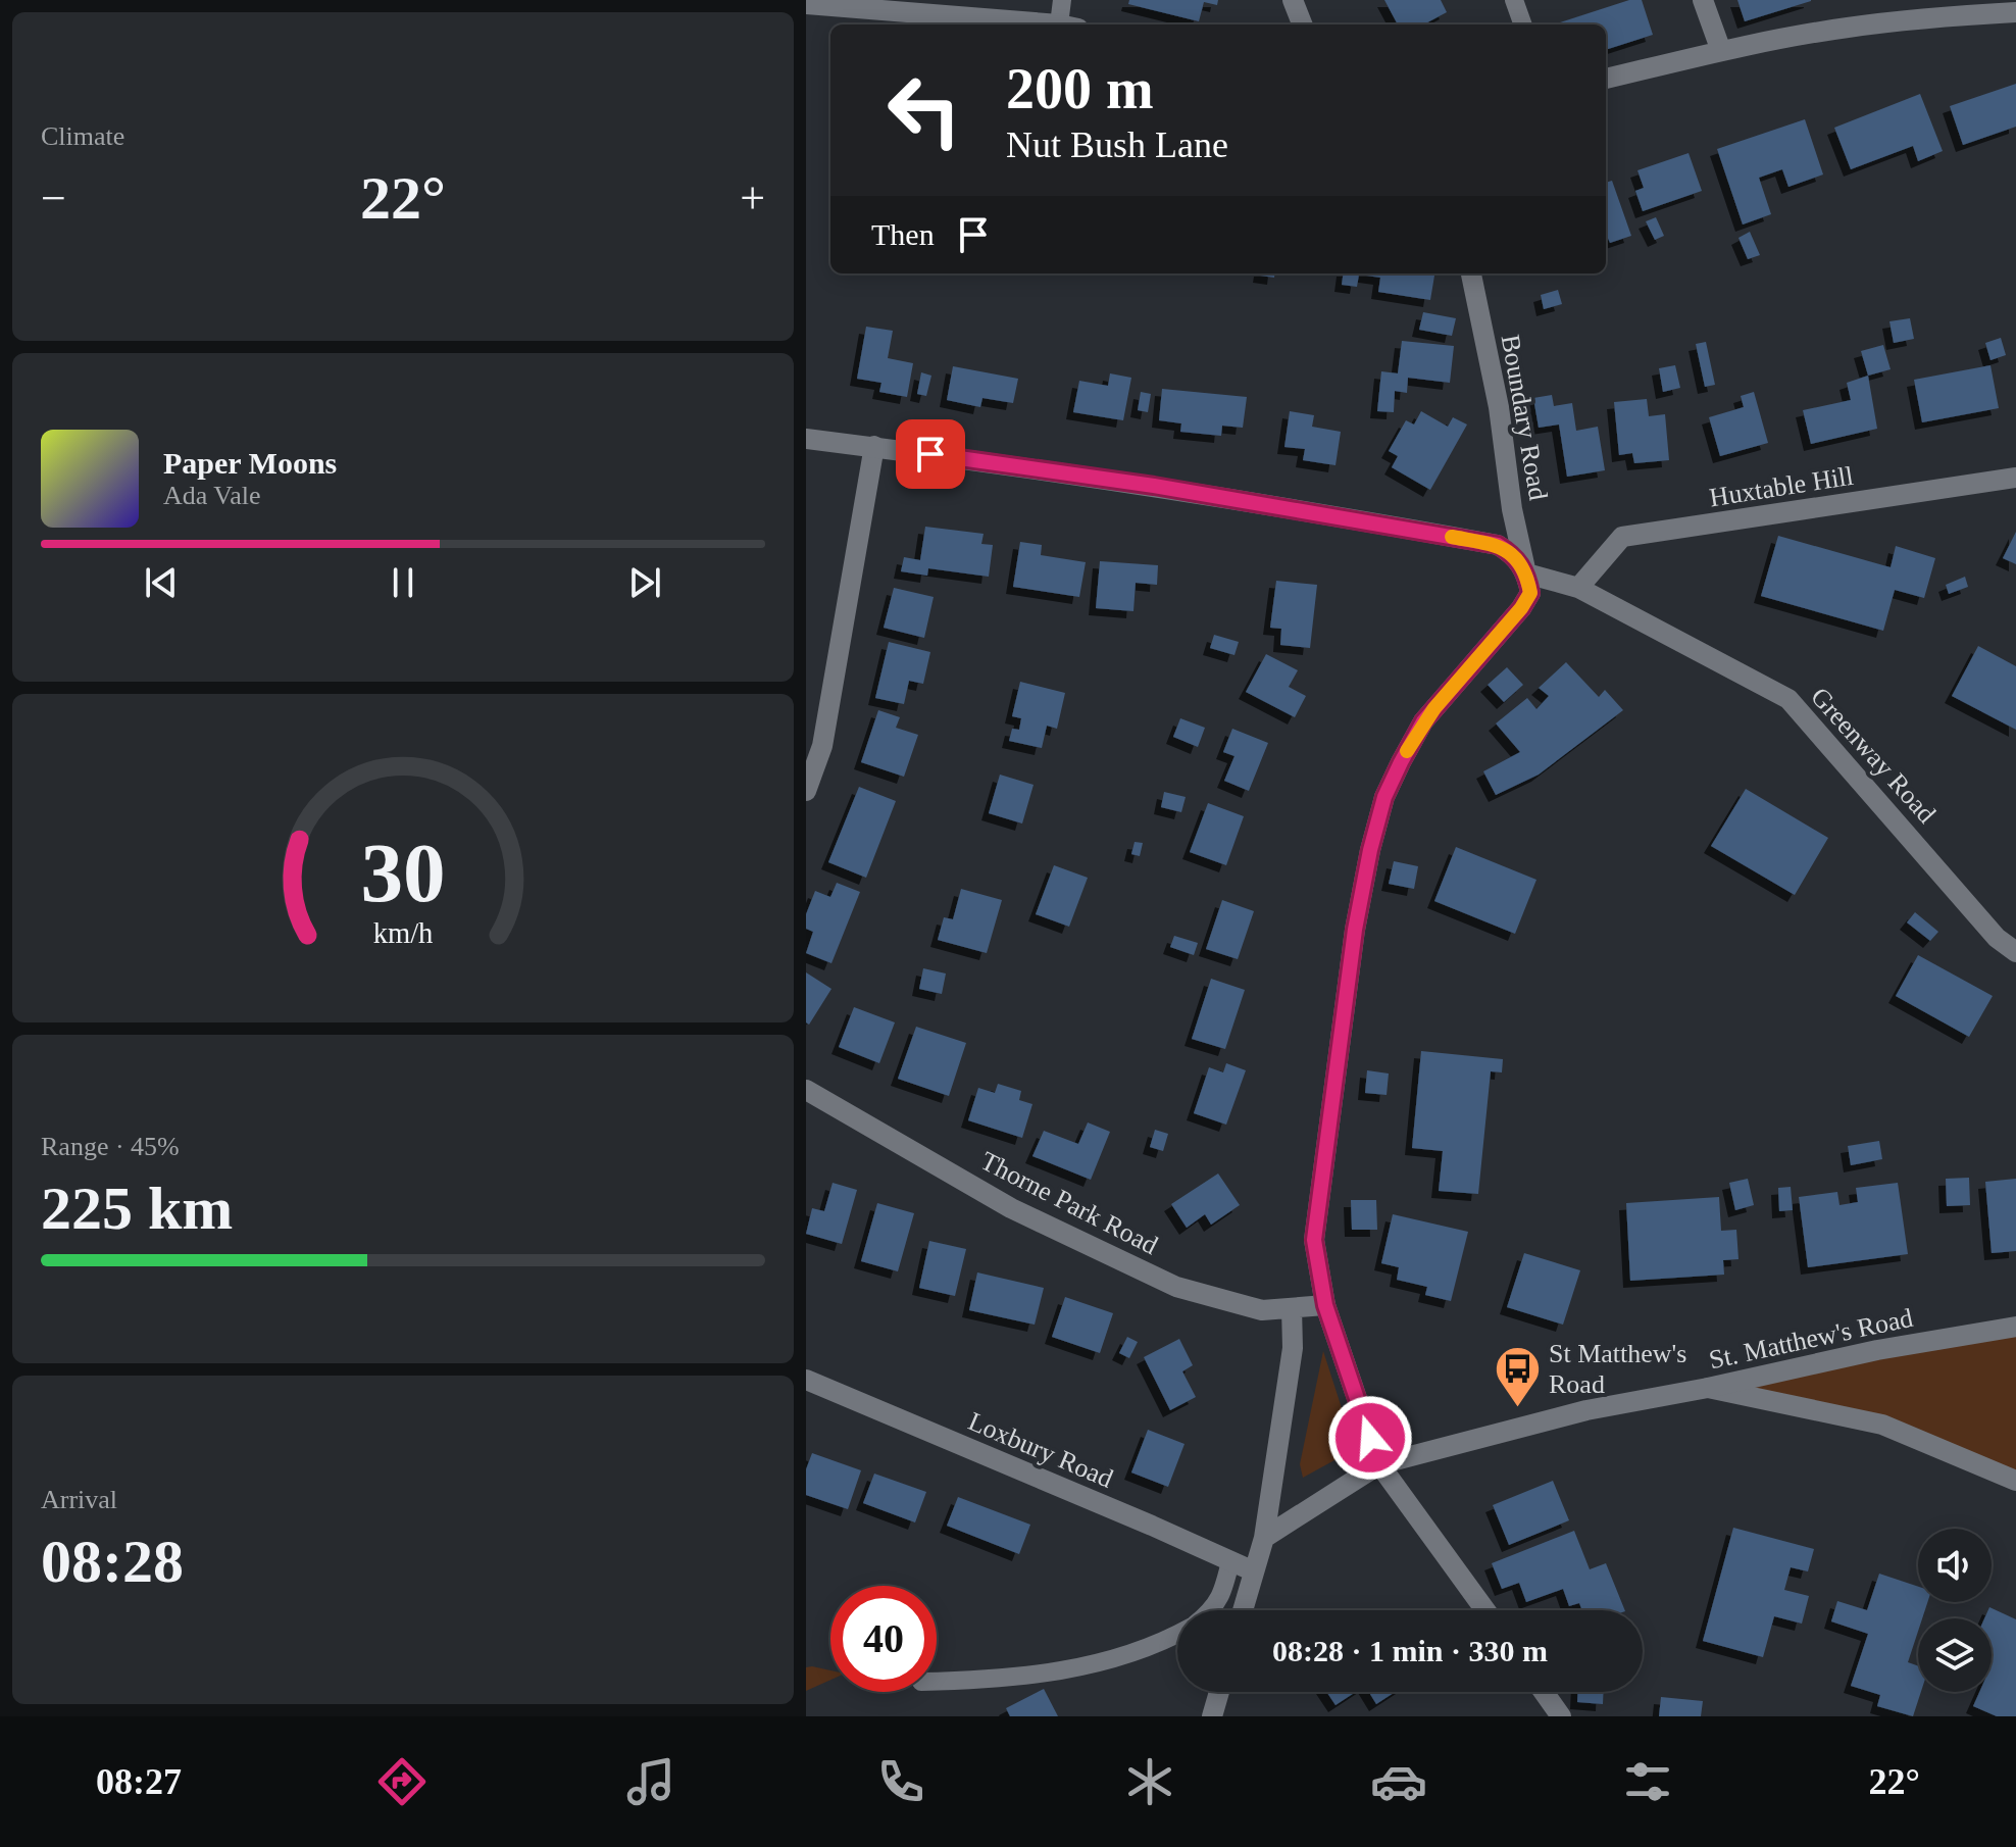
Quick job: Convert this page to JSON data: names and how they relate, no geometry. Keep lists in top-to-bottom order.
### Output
{
  "streets": {
    "street": [
      "Boundary Road",
      "Huxtable Hill",
      "Greenway Road",
      "Thorne Park Road",
      "St. Matthew's Road",
      "Loxbury Road"
    ]
  },
  "crossings": [
    ["Boundary Road", "Greenway Road"],
    ["Huxtable Hill", "Greenway Road"]
  ],
  "places": {
    "bus stop": ["St Matthew's Road"]
  },
  "page": {
    "tile": [
      "Climate",
      ["Range · 45%", "225 km"],
      ["Arrival", "08:28"]
    ],
    "turn": ["200 m", "Nut Bush Lane"],
    "heat": ["−", "22°", "+"],
    "then": "Then",
    "song": ["Paper Moons", "Ada Vale"],
    "limit": "40",
    "trip": "08:28 · 1 min · 330 m",
    "tabs": ["08:27", "22°"],
    "gauge": ["30", "km/h"]
  }
}
